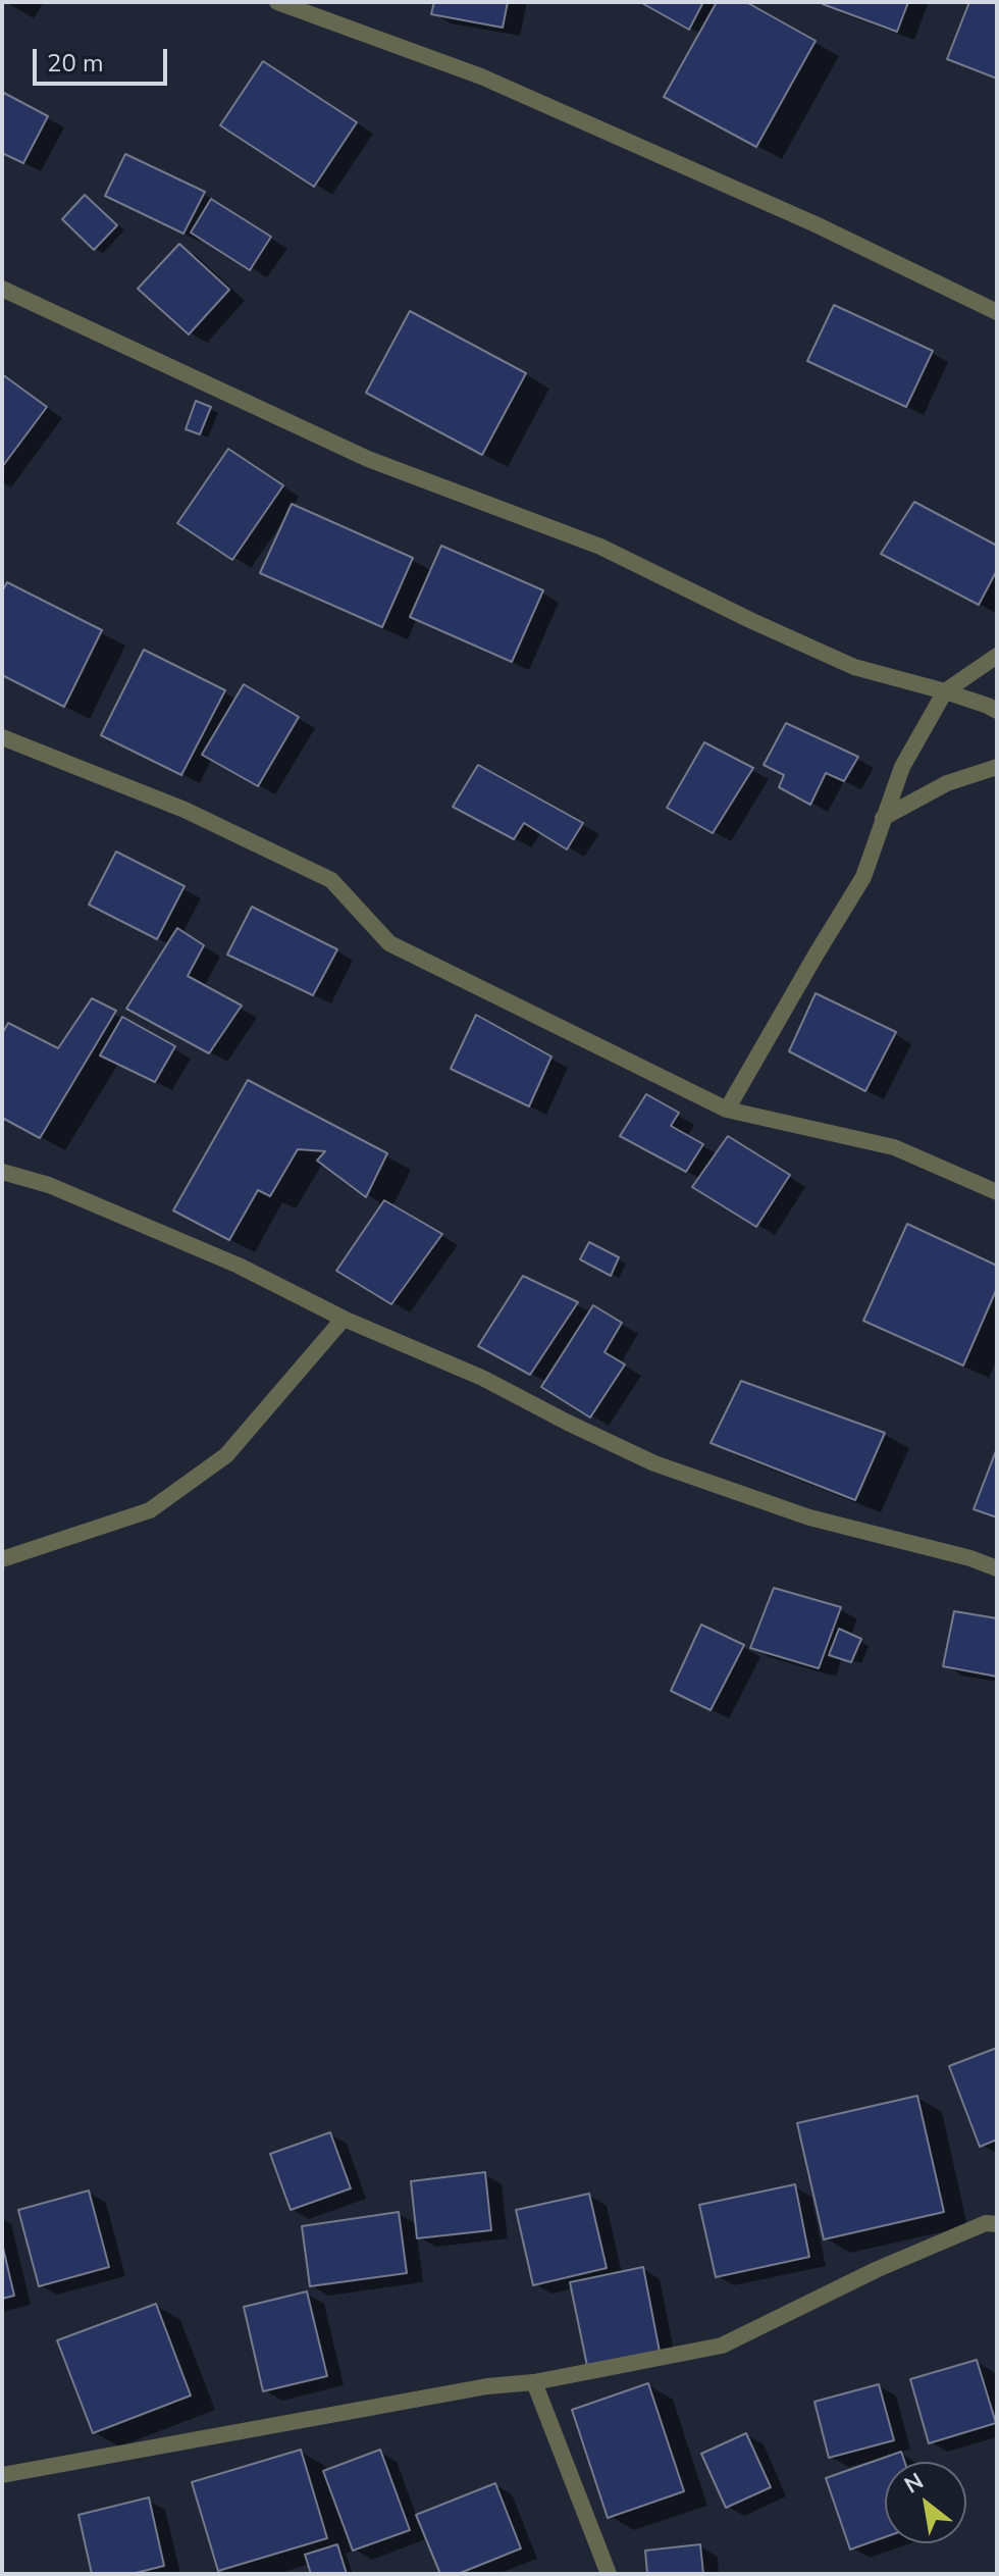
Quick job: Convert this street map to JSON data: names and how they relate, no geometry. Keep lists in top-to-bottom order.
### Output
{
  "scale_bar": "20 m",
  "north": "top left"
}
